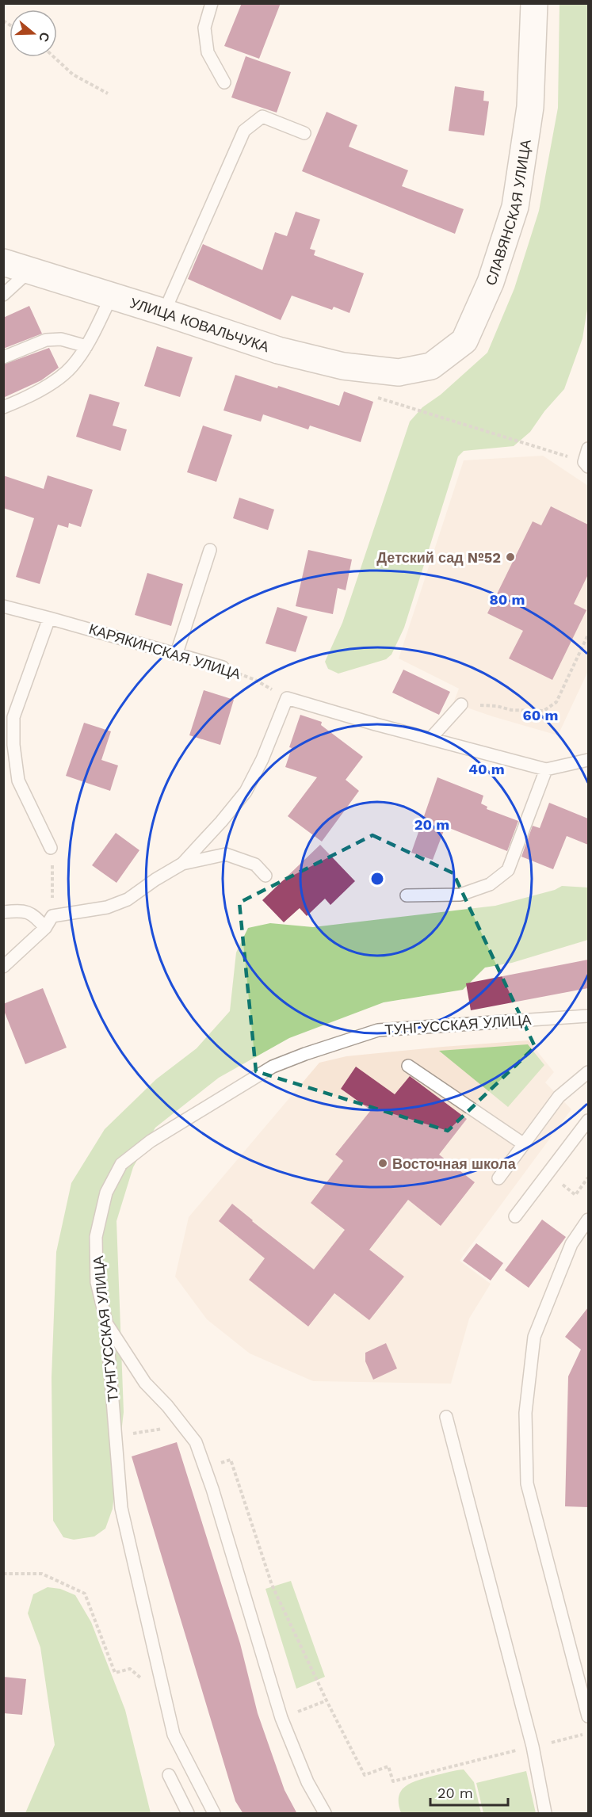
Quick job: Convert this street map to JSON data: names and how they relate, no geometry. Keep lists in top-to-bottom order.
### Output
{
  "streets": {
    "main road": ["СЛАВЯНСКАЯ УЛИЦА", "УЛИЦА КОВАЛЬЧУКА"],
    "lane": ["КАРЯКИНСКАЯ УЛИЦА", "ТУНГУССКАЯ УЛИЦА"]
  },
  "crossings": [
    ["СЛАВЯНСКАЯ УЛИЦА", "УЛИЦА КОВАЛЬЧУКА"]
  ],
  "places": ["Детский сад №52", "Восточная школа"],
  "scale_bar": "20 m",
  "north": "right",
  "rings": [
    "80 m",
    "60 m",
    "40 m",
    "20 m"
  ]
}
